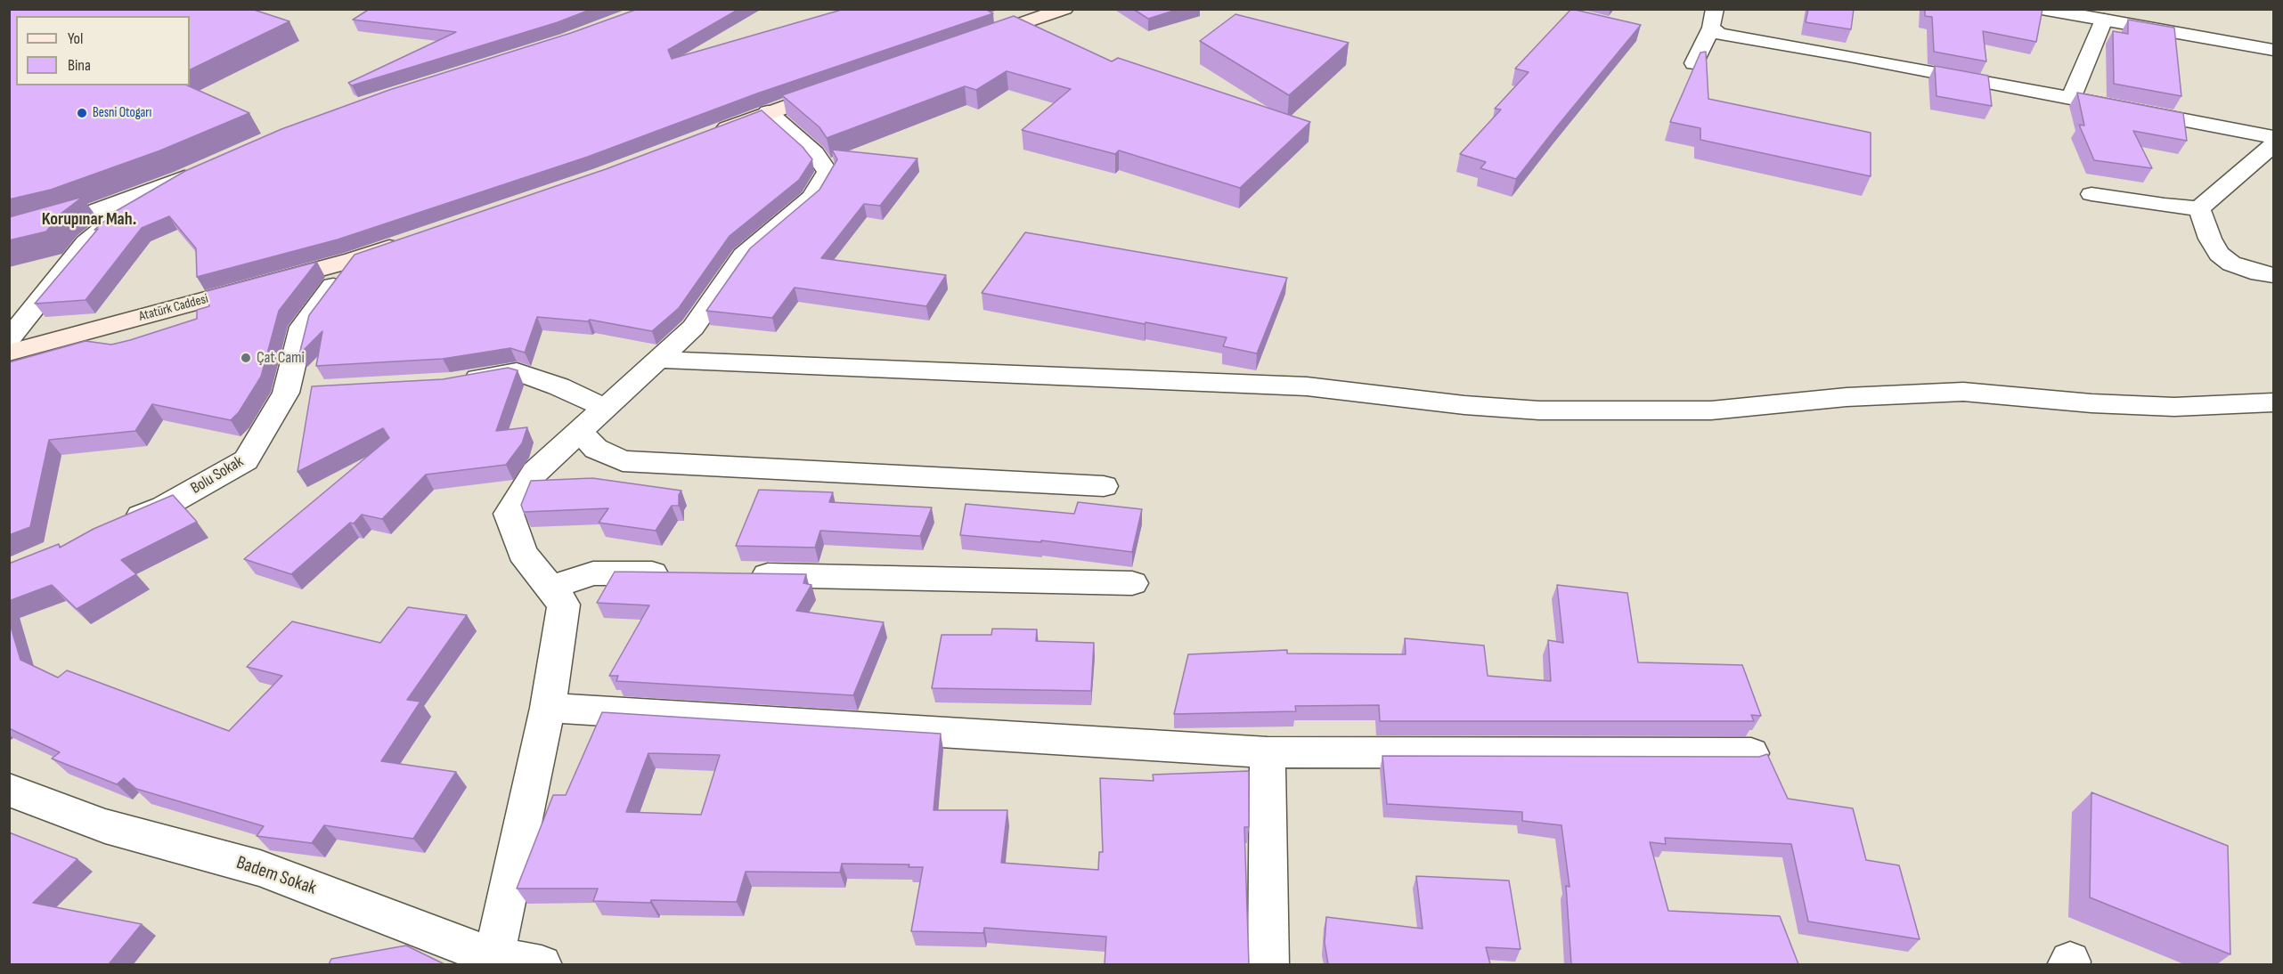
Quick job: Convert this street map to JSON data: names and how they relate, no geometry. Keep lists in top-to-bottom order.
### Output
{
  "streets": {
    "main road": ["Atatürk Caddesi"],
    "street": ["Bolu Sokak", "Badem Sokak"]
  },
  "crossings": [
    ["Atatürk Caddesi", "Bolu Sokak"]
  ],
  "districts": ["Korupınar Mah."],
  "places": ["Besni Otogarı", "Çat Cami"],
  "legend": ["Yol", "Bina"]
}
